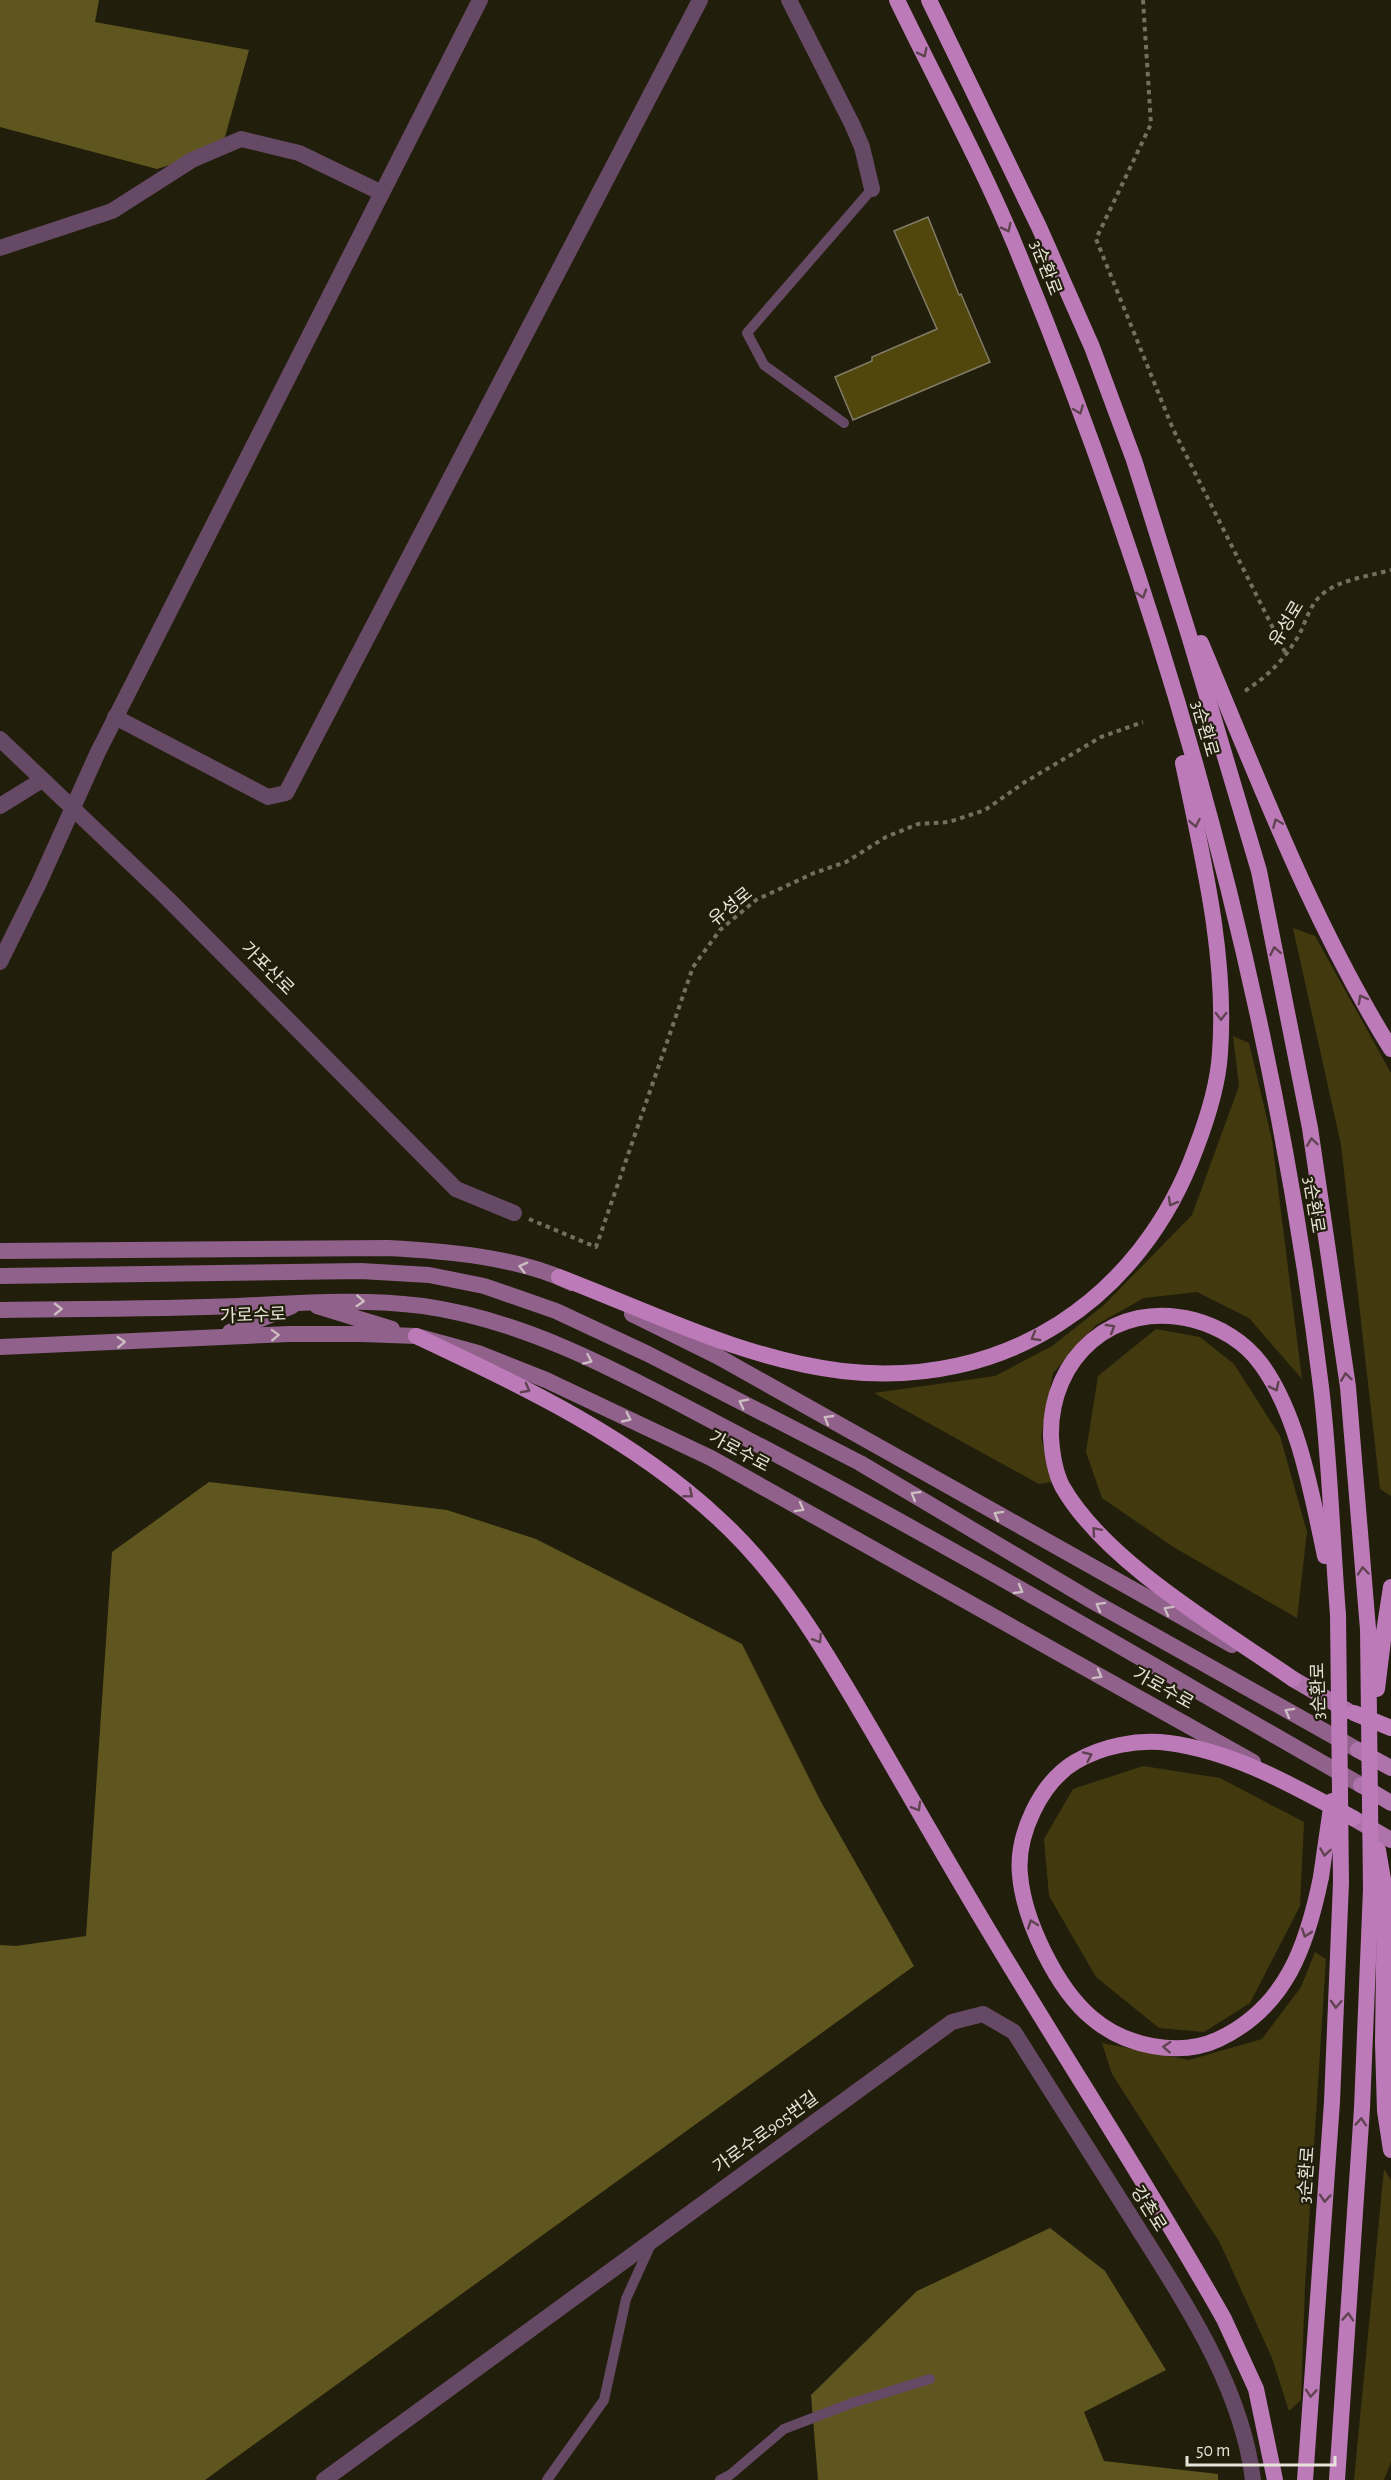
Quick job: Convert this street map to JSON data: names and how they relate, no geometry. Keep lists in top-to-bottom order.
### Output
{
  "streets": {
    "highway": ["3순환로"],
    "main road": ["가로수로"],
    "street": ["가포산로", "가로수로905번길", "강촌로"],
    "path": ["유성로"]
  },
  "crossings": [
    ["유성로", "가포산로"],
    ["가로수로905번길", "강촌로"]
  ],
  "scale_bar": "50 m"
}
